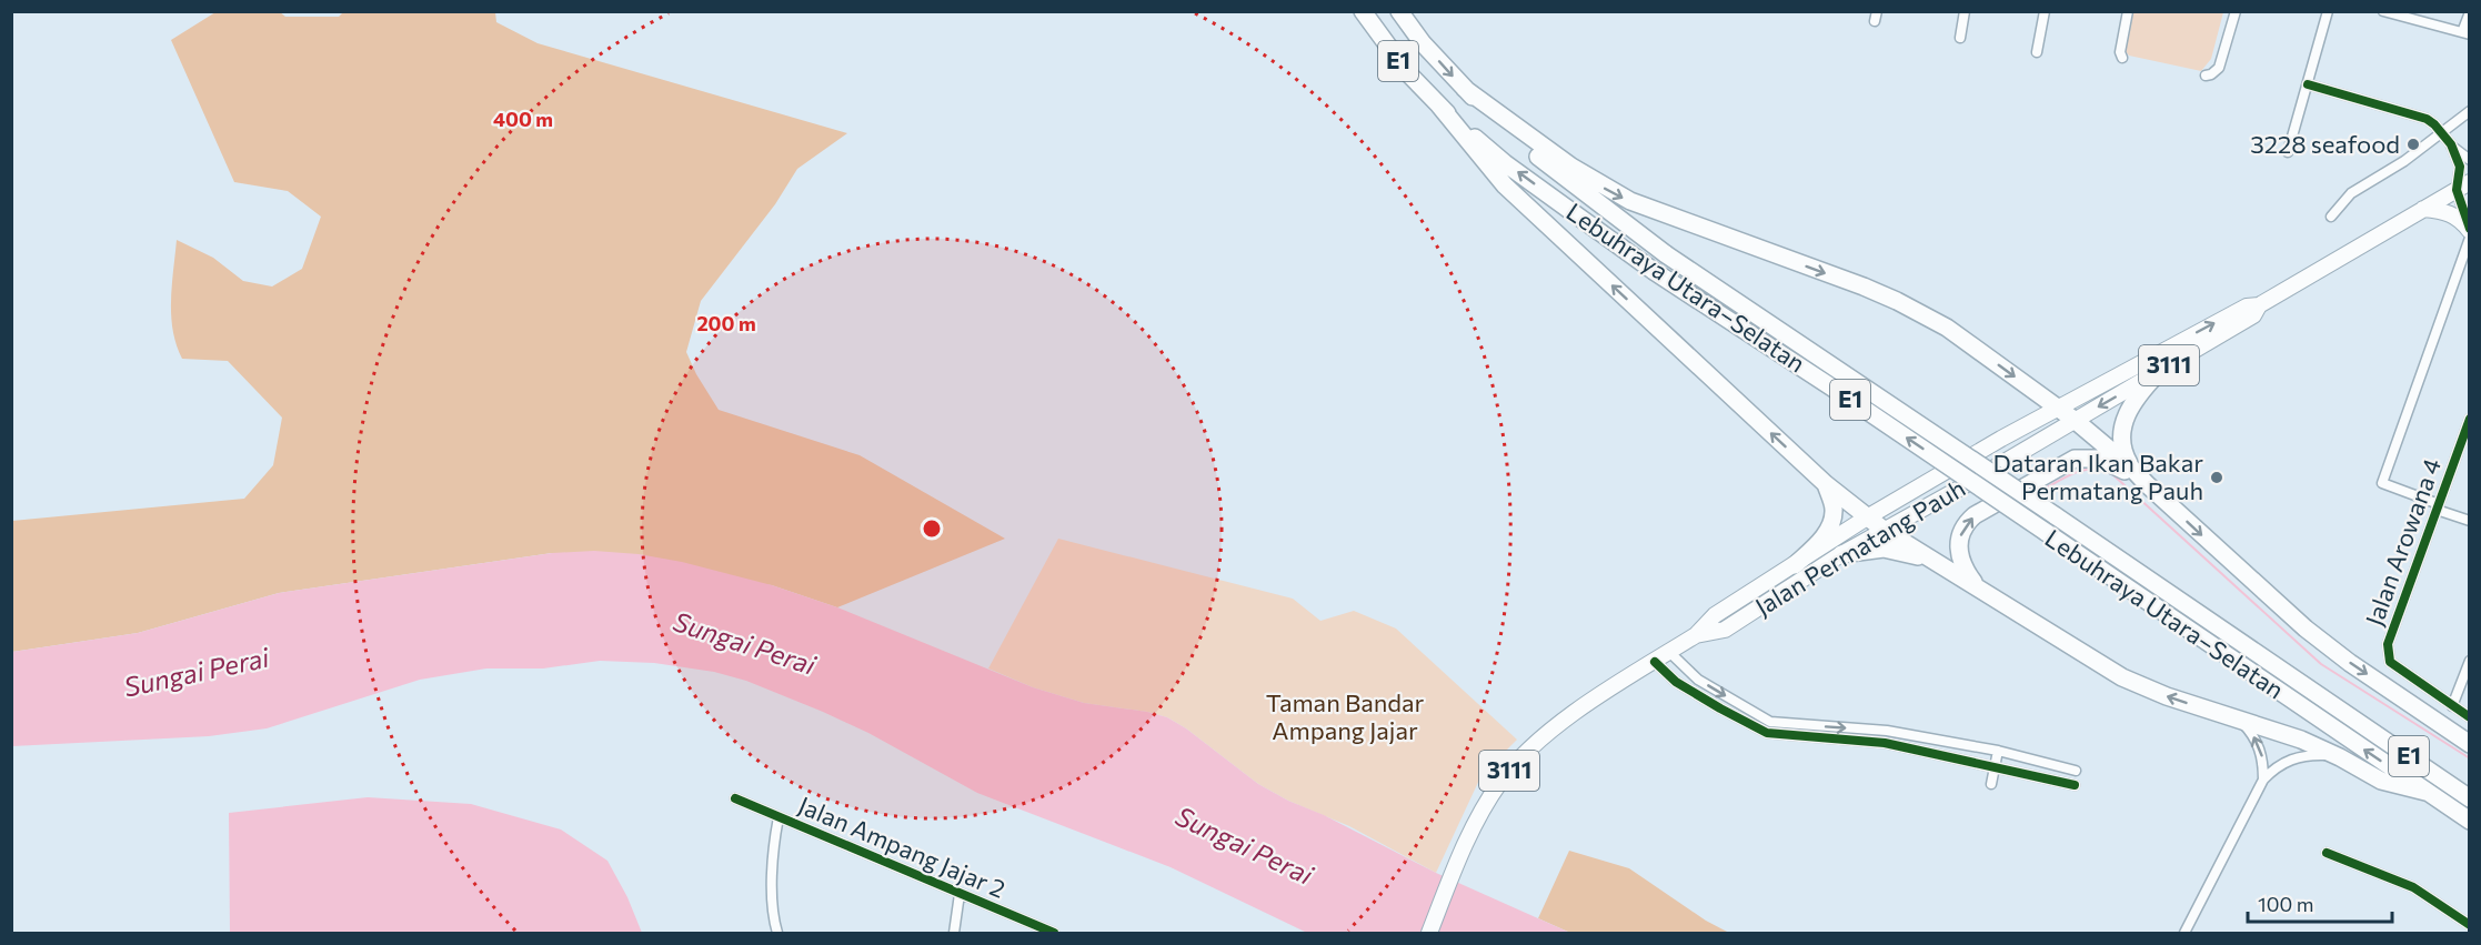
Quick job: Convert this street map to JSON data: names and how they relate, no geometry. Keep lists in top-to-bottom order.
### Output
{
  "streets": {
    "highway": ["E1", "Lebuhraya Utara–Selatan"],
    "main road": ["3111", "Jalan Permatang Pauh"],
    "street": ["Jalan Arowana 4", "Jalan Ampang Jajar 2"]
  },
  "water": ["Sungai Perai"],
  "parks": ["Taman Bandar Ampang Jajar"],
  "places": ["3228 seafood", "Dataran Ikan Bakar Permatang Pauh"],
  "scale_bar": "100 m",
  "rings": ["400 m", "200 m"]
}
